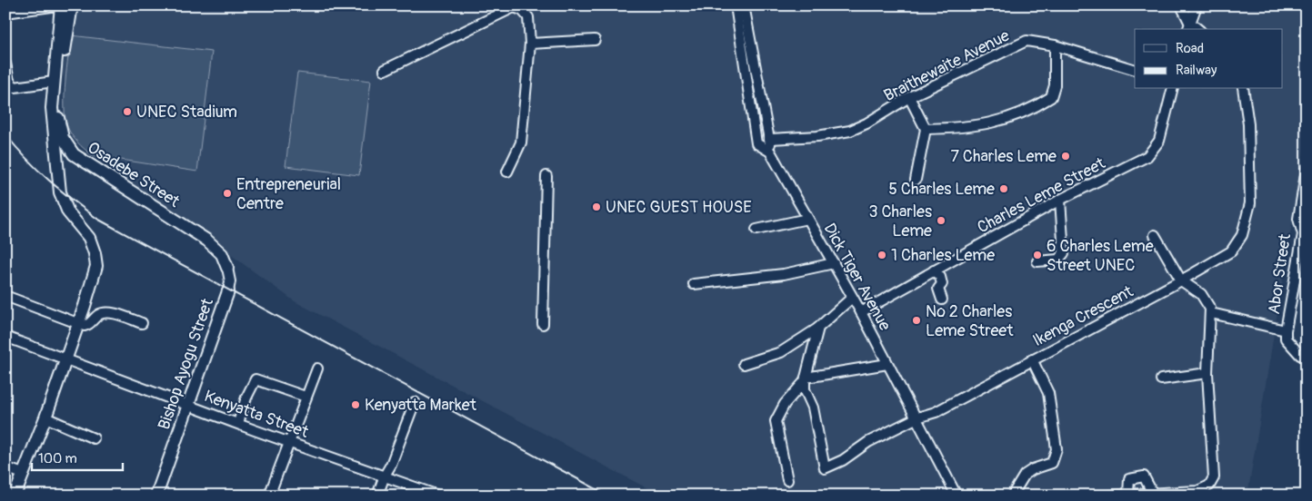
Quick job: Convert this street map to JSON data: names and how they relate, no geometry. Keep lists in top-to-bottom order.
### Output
{
  "streets": {
    "main road": ["Osadebe Street", "Bishop Ayogu Street"],
    "street": [
      "Braithewaite Avenue",
      "Charles Leme Street",
      "Abor Street",
      "Dick Tiger Avenue",
      "Ikenga Crescent",
      "Kenyatta Street"
    ]
  },
  "crossings": [
    ["Osadebe Street", "Bishop Ayogu Street"],
    ["Osadebe Street", "Kenyatta Street"],
    ["Charles Leme Street", "Dick Tiger Avenue"],
    ["Dick Tiger Avenue", "Ikenga Crescent"],
    ["Bishop Ayogu Street", "Kenyatta Street"]
  ],
  "places": [
    "UNEC Stadium",
    "7 Charles Leme",
    "5 Charles Leme",
    "Entrepreneurial Centre",
    "UNEC GUEST HOUSE",
    "3 Charles Leme",
    "1 Charles Leme",
    "6 Charles Leme Street UNEC",
    "No 2 Charles Leme Street",
    "Kenyatta Market"
  ],
  "legend": ["Road", "Railway"],
  "scale_bar": "100 m"
}
